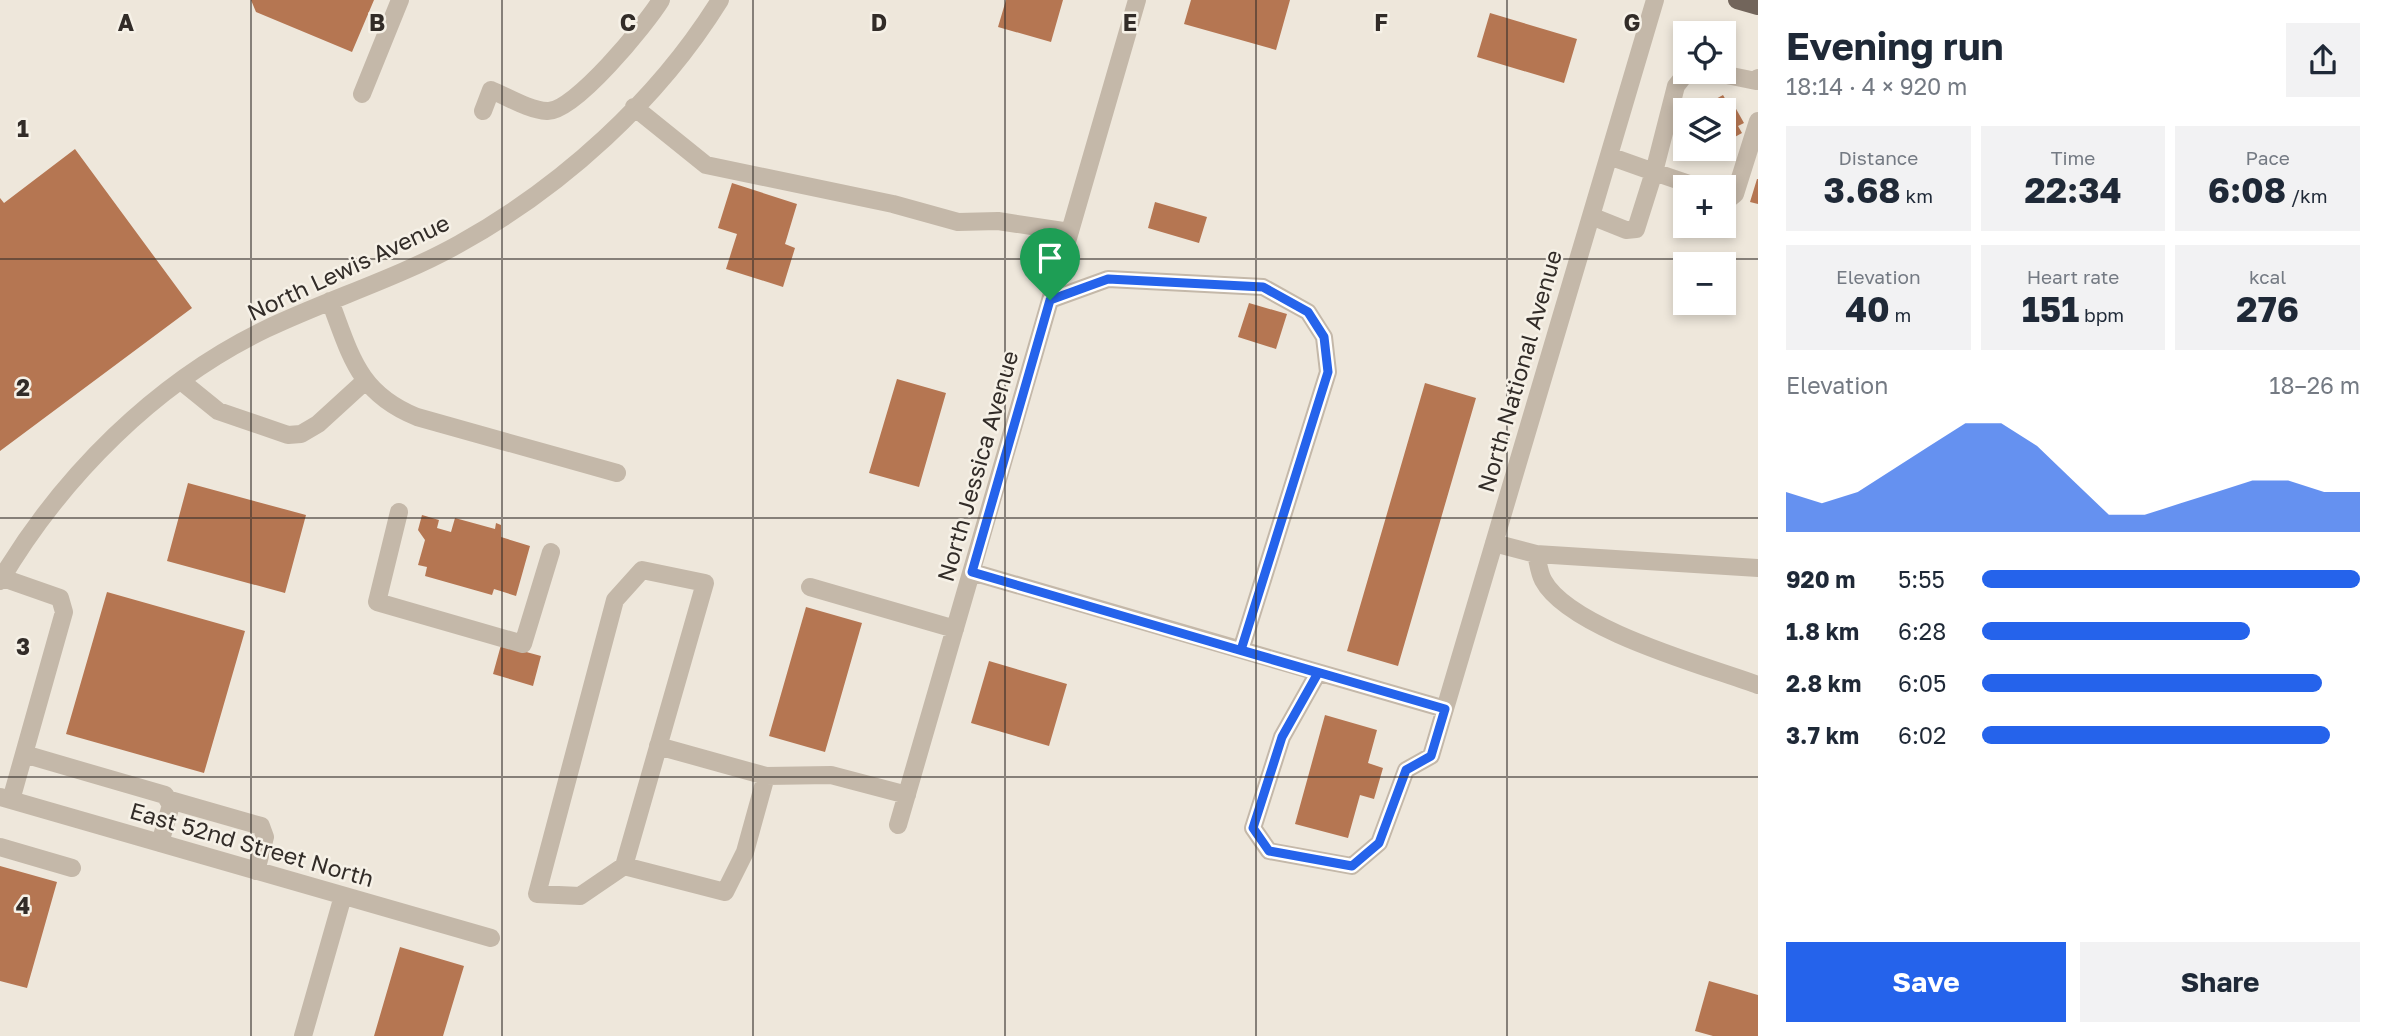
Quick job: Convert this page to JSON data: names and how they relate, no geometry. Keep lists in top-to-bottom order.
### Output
{
  "streets": {
    "street": [
      "North Lewis Avenue",
      "North National Avenue",
      "North Jessica Avenue",
      "East 52nd Street North"
    ]
  },
  "page": {
    "heading": ["Evening run", "18:14 · 4 × 920 m"],
    "map_buttons": ["+", "−"],
    "stats": [
      ["Distance", "3.68 km"],
      ["Time", "22:34"],
      ["Pace", "6:08 /km"],
      ["Elevation", "40 m"],
      ["Heart rate", "151 bpm"],
      ["kcal", "276"]
    ],
    "chart": ["Elevation", "18–26 m"],
    "list": [
      {
        "name": "920 m",
        "note": "5:55"
      },
      {
        "name": "1.8 km",
        "note": "6:28"
      },
      {
        "name": "2.8 km",
        "note": "6:05"
      },
      {
        "name": "3.7 km",
        "note": "6:02"
      }
    ],
    "buttons": ["Save", "Share"]
  },
  "grid": {
    "columns": [
      "A",
      "B",
      "C",
      "D",
      "E",
      "F",
      "G"
    ],
    "rows": [
      "1",
      "2",
      "3",
      "4"
    ]
  }
}
